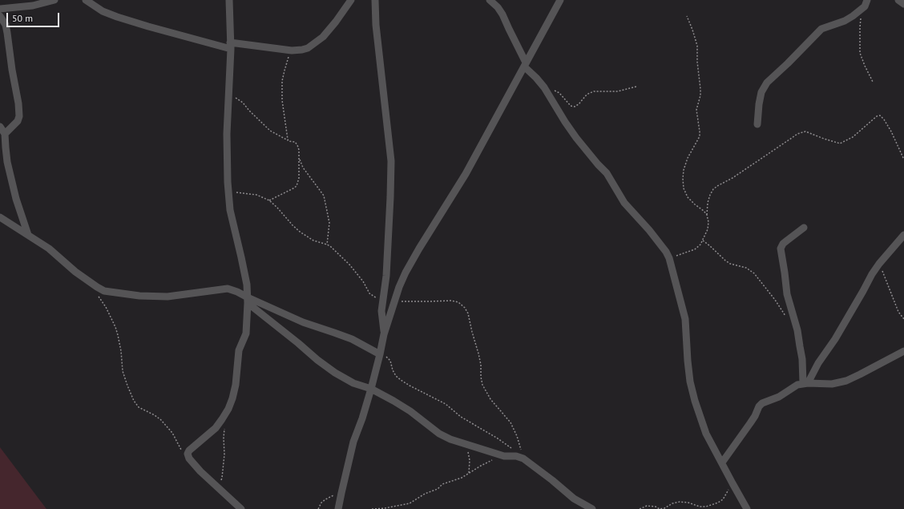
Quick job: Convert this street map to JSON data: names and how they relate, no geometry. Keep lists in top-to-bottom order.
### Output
{
  "scale_bar": "50 m"
}
